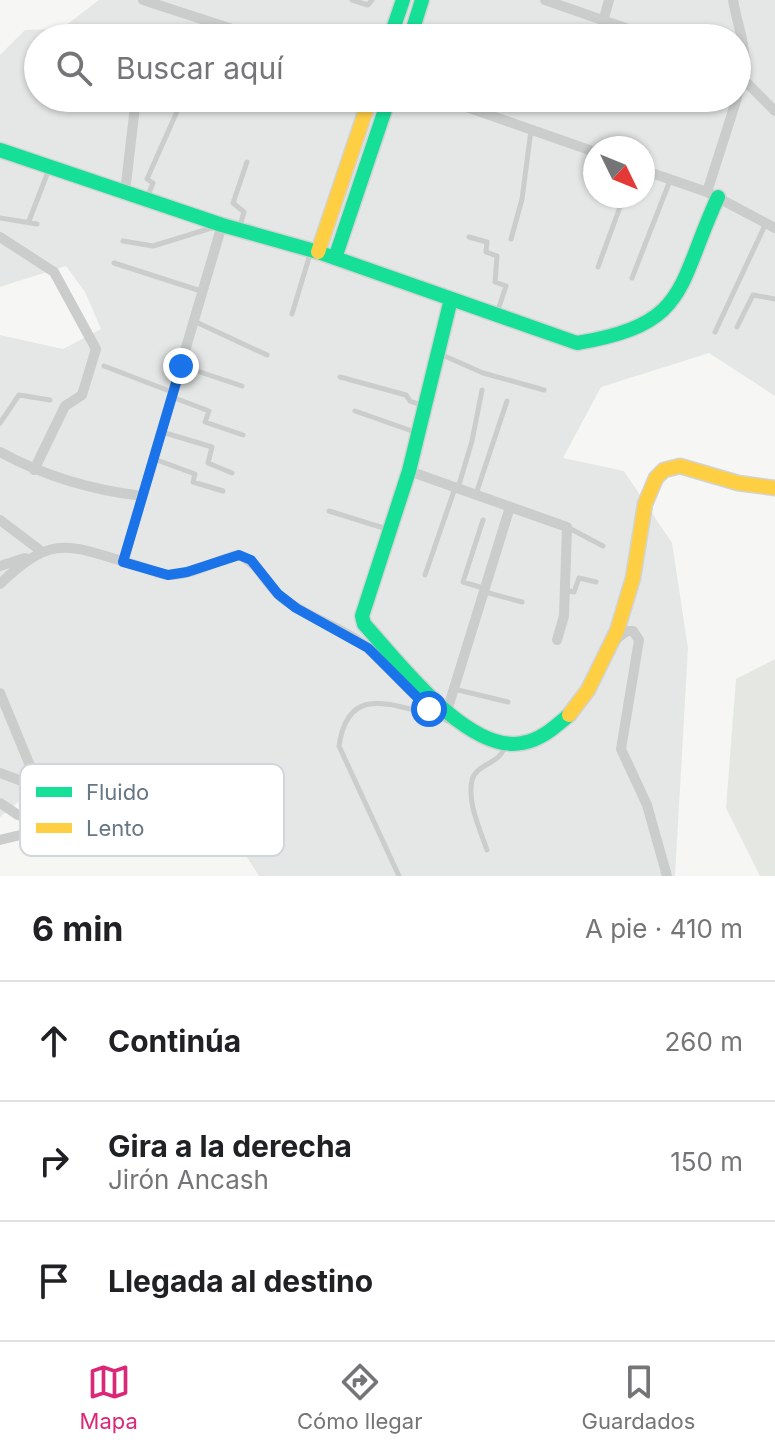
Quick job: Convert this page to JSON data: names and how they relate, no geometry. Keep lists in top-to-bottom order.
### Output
{
  "legend": ["Fluido", "Lento"],
  "north": "bottom right",
  "page": {
    "search": "Buscar aquí",
    "heading": ["6 min", "A pie · 410 m"],
    "list": [
      ["Continúa", "260 m"],
      ["Gira a la derecha", "Jirón Ancash", "150 m"],
      "Llegada al destino"
    ],
    "nav": ["Mapa", "Cómo llegar", "Guardados"]
  }
}
